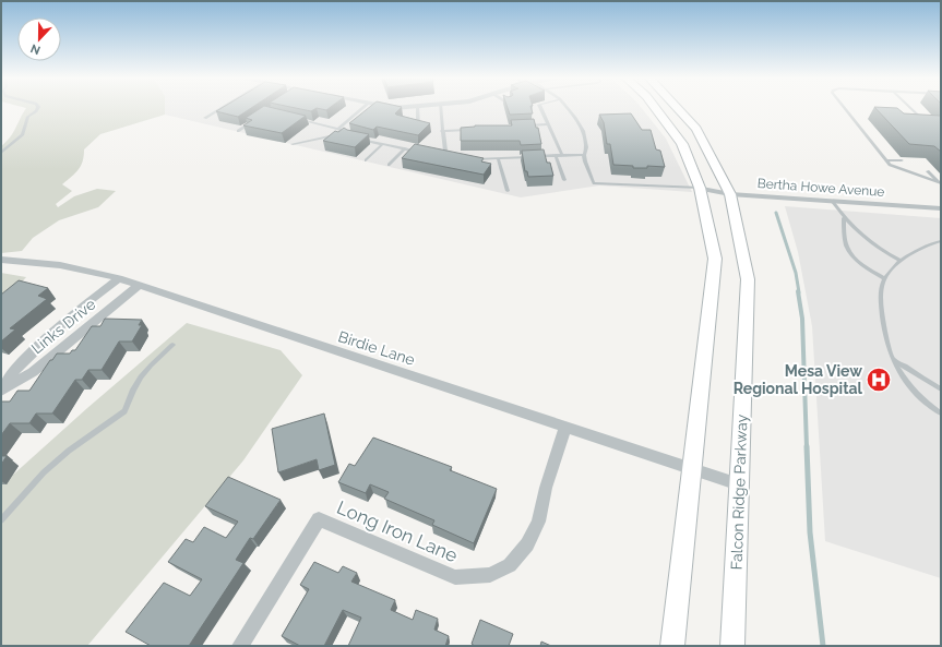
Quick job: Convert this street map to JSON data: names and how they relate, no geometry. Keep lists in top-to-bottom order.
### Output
{
  "streets": {
    "main road": ["Falcon Ridge Parkway"],
    "street": [
      "Bertha Howe Avenue",
      "Links Drive",
      "Birdie Lane",
      "Long Iron Lane"
    ]
  },
  "crossings": [
    ["Bertha Howe Avenue", "Falcon Ridge Parkway"],
    ["Links Drive", "Birdie Lane"],
    ["Birdie Lane", "Falcon Ridge Parkway"],
    ["Birdie Lane", "Long Iron Lane"]
  ],
  "places": {
    "hospital": ["Mesa View Regional Hospital"]
  },
  "north": "bottom"
}
